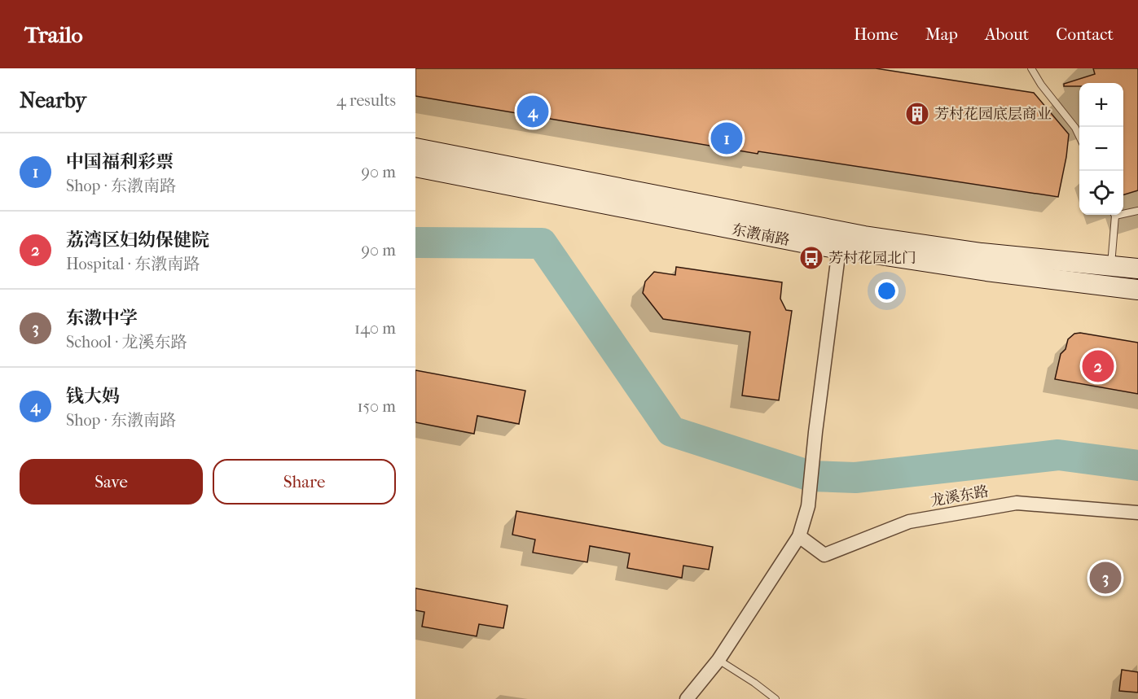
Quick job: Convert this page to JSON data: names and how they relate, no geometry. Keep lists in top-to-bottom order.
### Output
{
  "streets": {
    "street": ["东漖南路", "龙溪东路"]
  },
  "places": {
    "building": ["芳村花园底层商业"],
    "bus stop": ["芳村花园北门"]
  },
  "page": {
    "header": "Trailo",
    "nav": [
      "Home",
      "Map",
      "About",
      "Contact"
    ],
    "heading": ["Nearby", "4 results"],
    "map_buttons": ["+", "−"],
    "pins": [
      "4",
      "1",
      "2",
      "3"
    ],
    "list": [
      {
        "mark": "1",
        "name": "中国福利彩票",
        "note": "Shop · 东漖南路",
        "value": "90 m"
      },
      {
        "mark": "2",
        "name": "荔湾区妇幼保健院",
        "note": "Hospital · 东漖南路",
        "value": "90 m"
      },
      {
        "mark": "3",
        "name": "东漖中学",
        "note": "School · 龙溪东路",
        "value": "140 m"
      },
      {
        "mark": "4",
        "name": "钱大妈",
        "note": "Shop · 东漖南路",
        "value": "150 m"
      }
    ],
    "buttons": ["Save", "Share"]
  }
}
